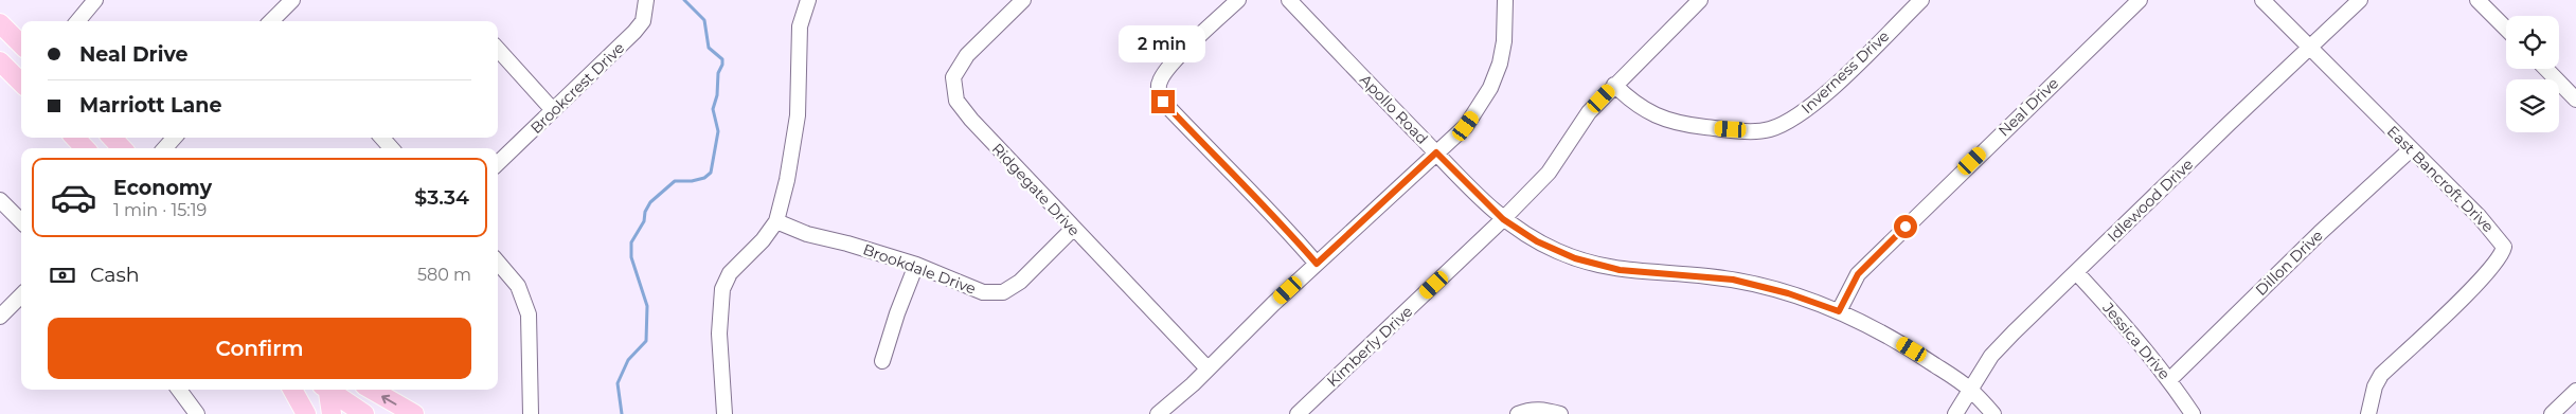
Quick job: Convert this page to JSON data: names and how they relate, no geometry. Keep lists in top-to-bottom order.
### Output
{
  "streets": {
    "street": [
      "Inverness Drive",
      "Brookcrest Drive",
      "Neal Drive",
      "Apollo Road",
      "East Bancroft Drive",
      "Ridgegate Drive",
      "Idlewood Drive",
      "Dillon Drive",
      "Brookdale Drive",
      "Jessica Drive",
      "Kimberly Drive"
    ]
  },
  "crossings": [
    ["Inverness Drive", "Kimberly Drive"],
    ["Neal Drive", "Apollo Road"],
    ["Apollo Road", "Idlewood Drive"],
    ["Apollo Road", "Kimberly Drive"],
    ["East Bancroft Drive", "Idlewood Drive"],
    ["East Bancroft Drive", "Dillon Drive"],
    ["Ridgegate Drive", "Brookdale Drive"],
    ["Idlewood Drive", "Jessica Drive"],
    ["Dillon Drive", "Jessica Drive"]
  ],
  "page": {
    "banner": ["Neal Drive", "Marriott Lane"],
    "bubble": "2 min",
    "list": [
      {
        "name": "Economy",
        "note": "1 min · 15:19",
        "value": "$3.34"
      }
    ],
    "pay": ["Cash", "580 m"],
    "buttons": "Confirm"
  }
}
